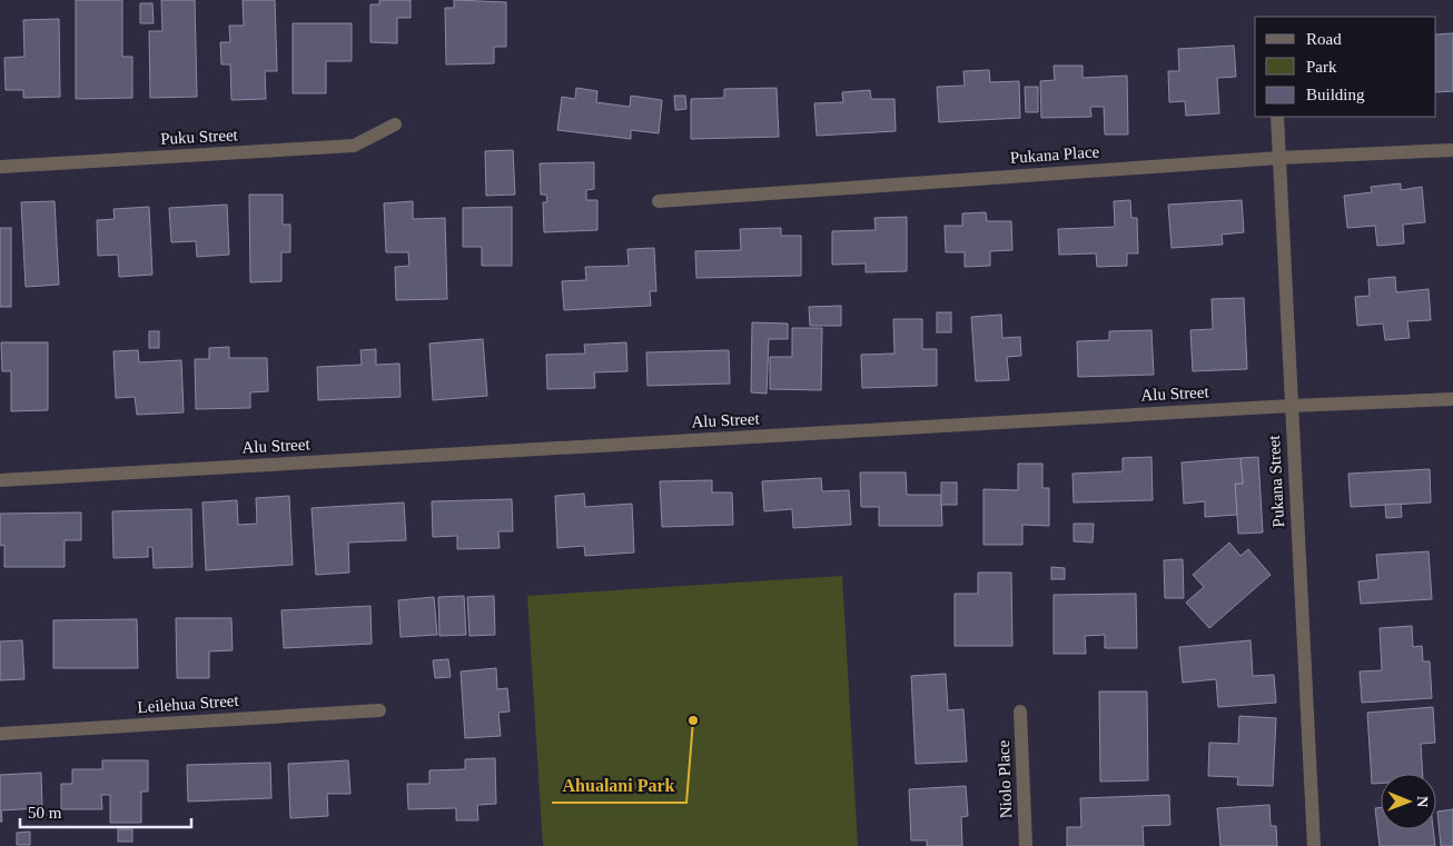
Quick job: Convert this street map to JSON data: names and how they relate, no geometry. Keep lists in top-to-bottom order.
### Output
{
  "streets": {
    "street": [
      "Puku Street",
      "Pukana Place",
      "Alu Street",
      "Pukana Street",
      "Leilehua Street",
      "Niolo Place"
    ]
  },
  "crossings": [
    ["Pukana Place", "Pukana Street"],
    ["Alu Street", "Pukana Street"]
  ],
  "places": ["Ahualani Park"],
  "legend": ["Road", "Park", "Building"],
  "scale_bar": "50 m",
  "north": "right"
}
